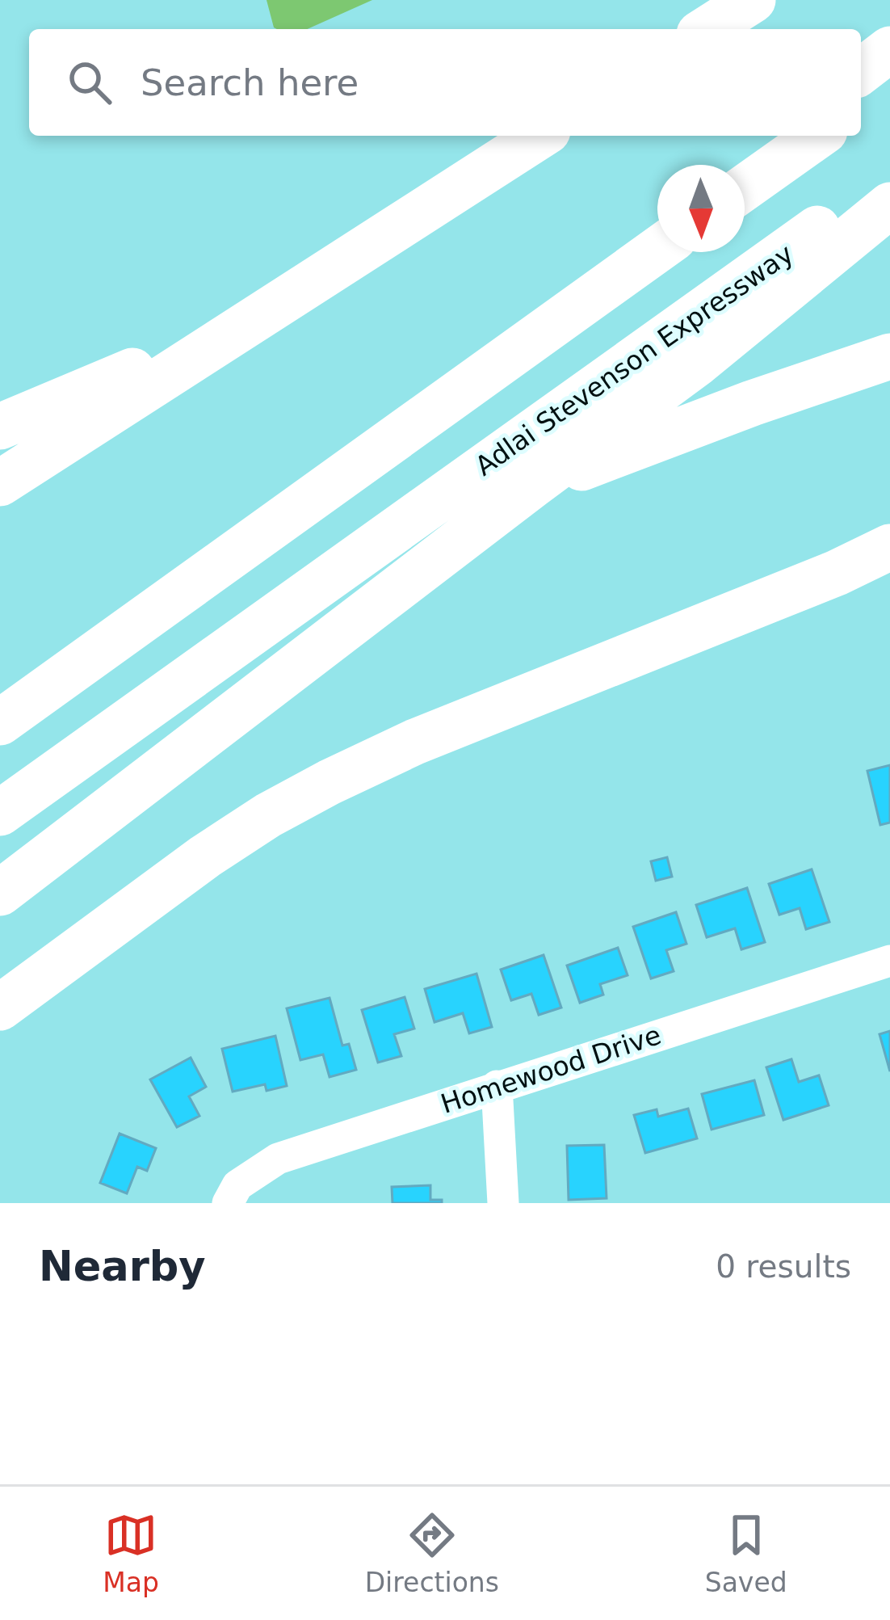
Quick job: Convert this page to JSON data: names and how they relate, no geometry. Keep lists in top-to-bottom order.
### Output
{
  "streets": {
    "highway": ["Adlai Stevenson Expressway"],
    "street": ["Homewood Drive"]
  },
  "north": "bottom",
  "page": {
    "search": "Search here",
    "heading": ["Nearby", "0 results"],
    "nav": ["Map", "Directions", "Saved"]
  }
}
